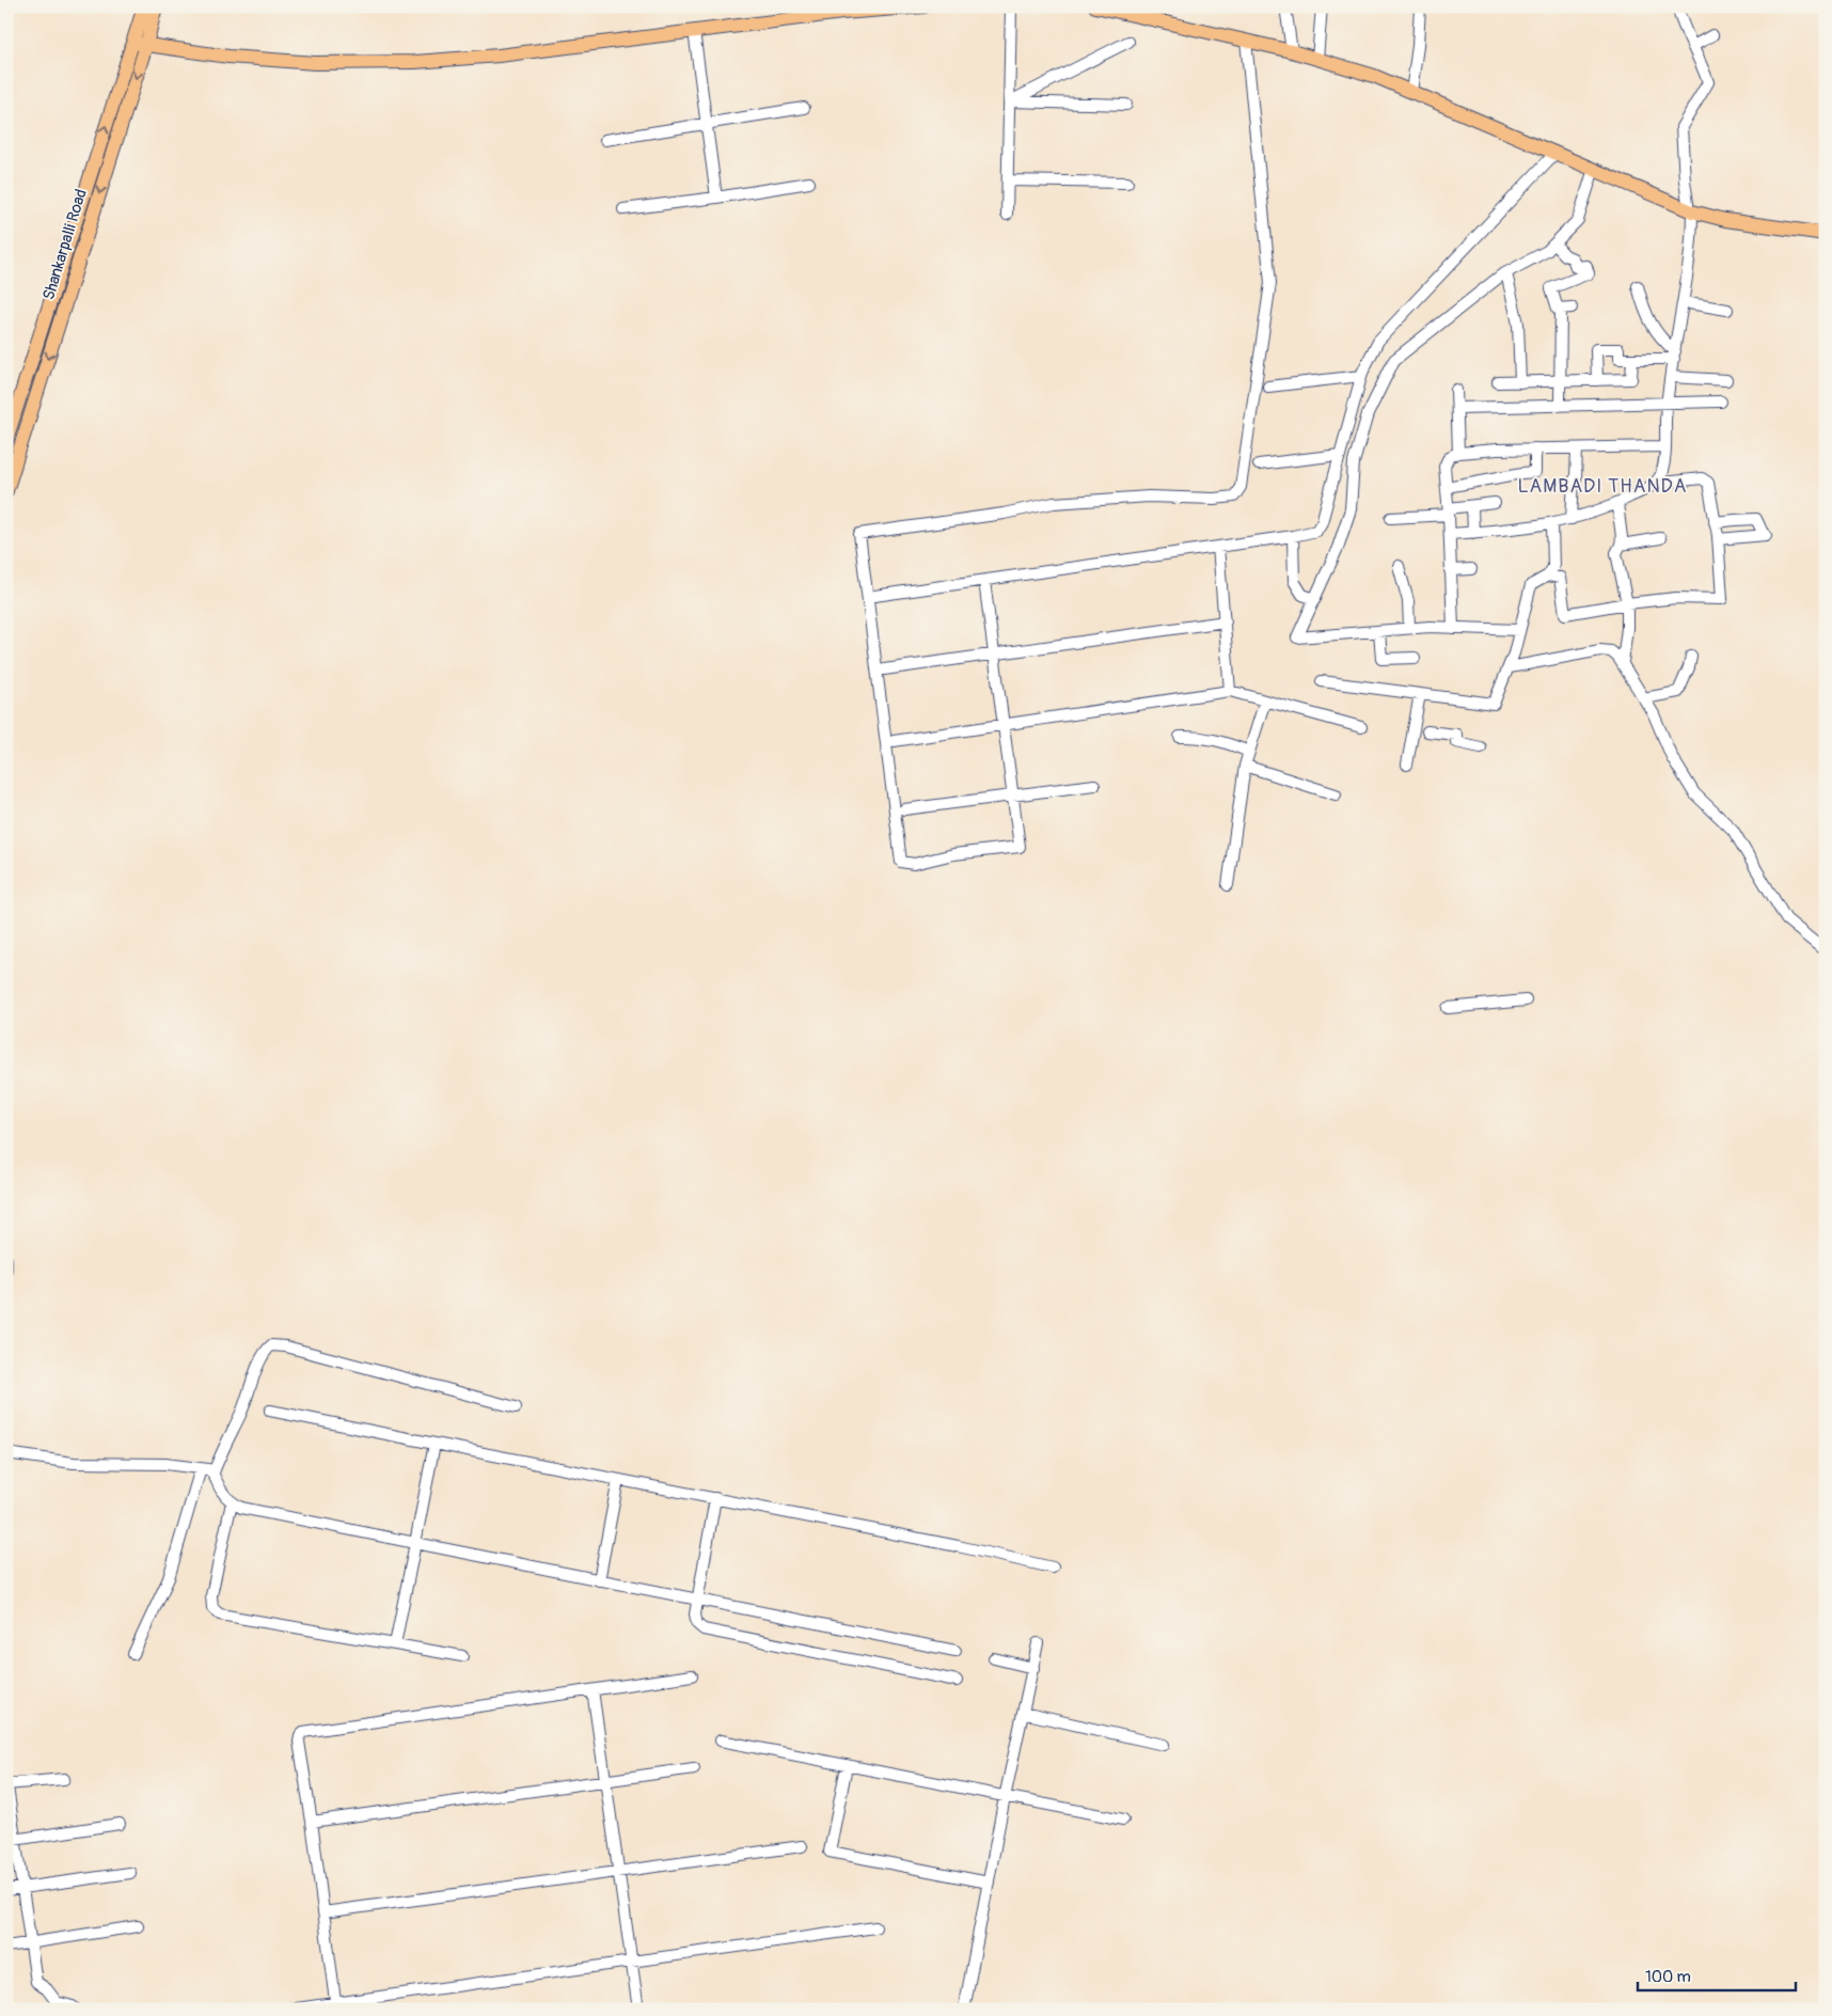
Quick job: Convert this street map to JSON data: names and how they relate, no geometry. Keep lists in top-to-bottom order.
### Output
{
  "streets": {
    "main road": ["Shankarpalli Road"]
  },
  "districts": ["LAMBADI THANDA"],
  "scale_bar": "100 m"
}
